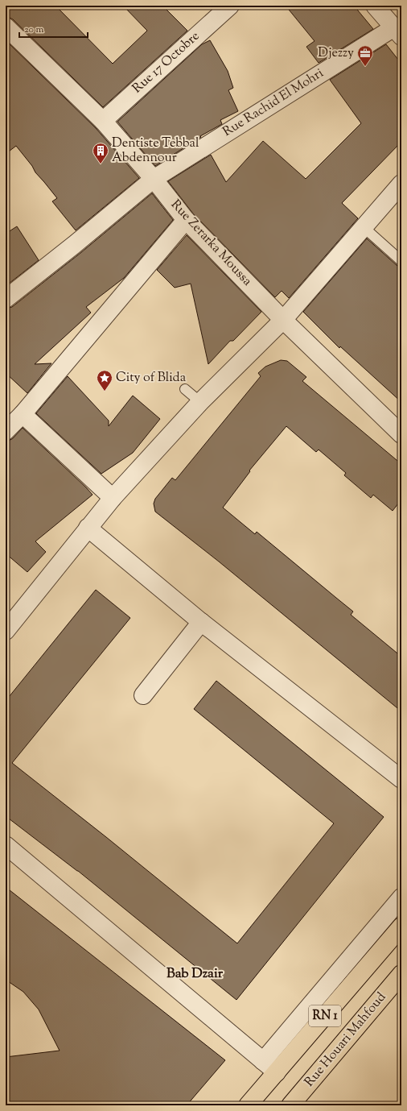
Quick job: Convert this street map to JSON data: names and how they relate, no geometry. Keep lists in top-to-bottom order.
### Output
{
  "streets": {
    "main road": ["RN 1", "Rue Houari Mahfoud"],
    "street": ["Rue 17 Octobre", "Rue Rachid El Mohri", "Rue Zerarka Moussa"]
  },
  "crossings": [
    ["Rue 17 Octobre", "Rue Zerarka Moussa"],
    ["Rue Rachid El Mohri", "Rue Zerarka Moussa"]
  ],
  "districts": ["Bab Dzair"],
  "places": {
    "office": ["Djezzy"],
    "building": ["Dentiste Tebbal Abdennour"],
    "place": ["City of Blida"]
  },
  "scale_bar": "20 m"
}
